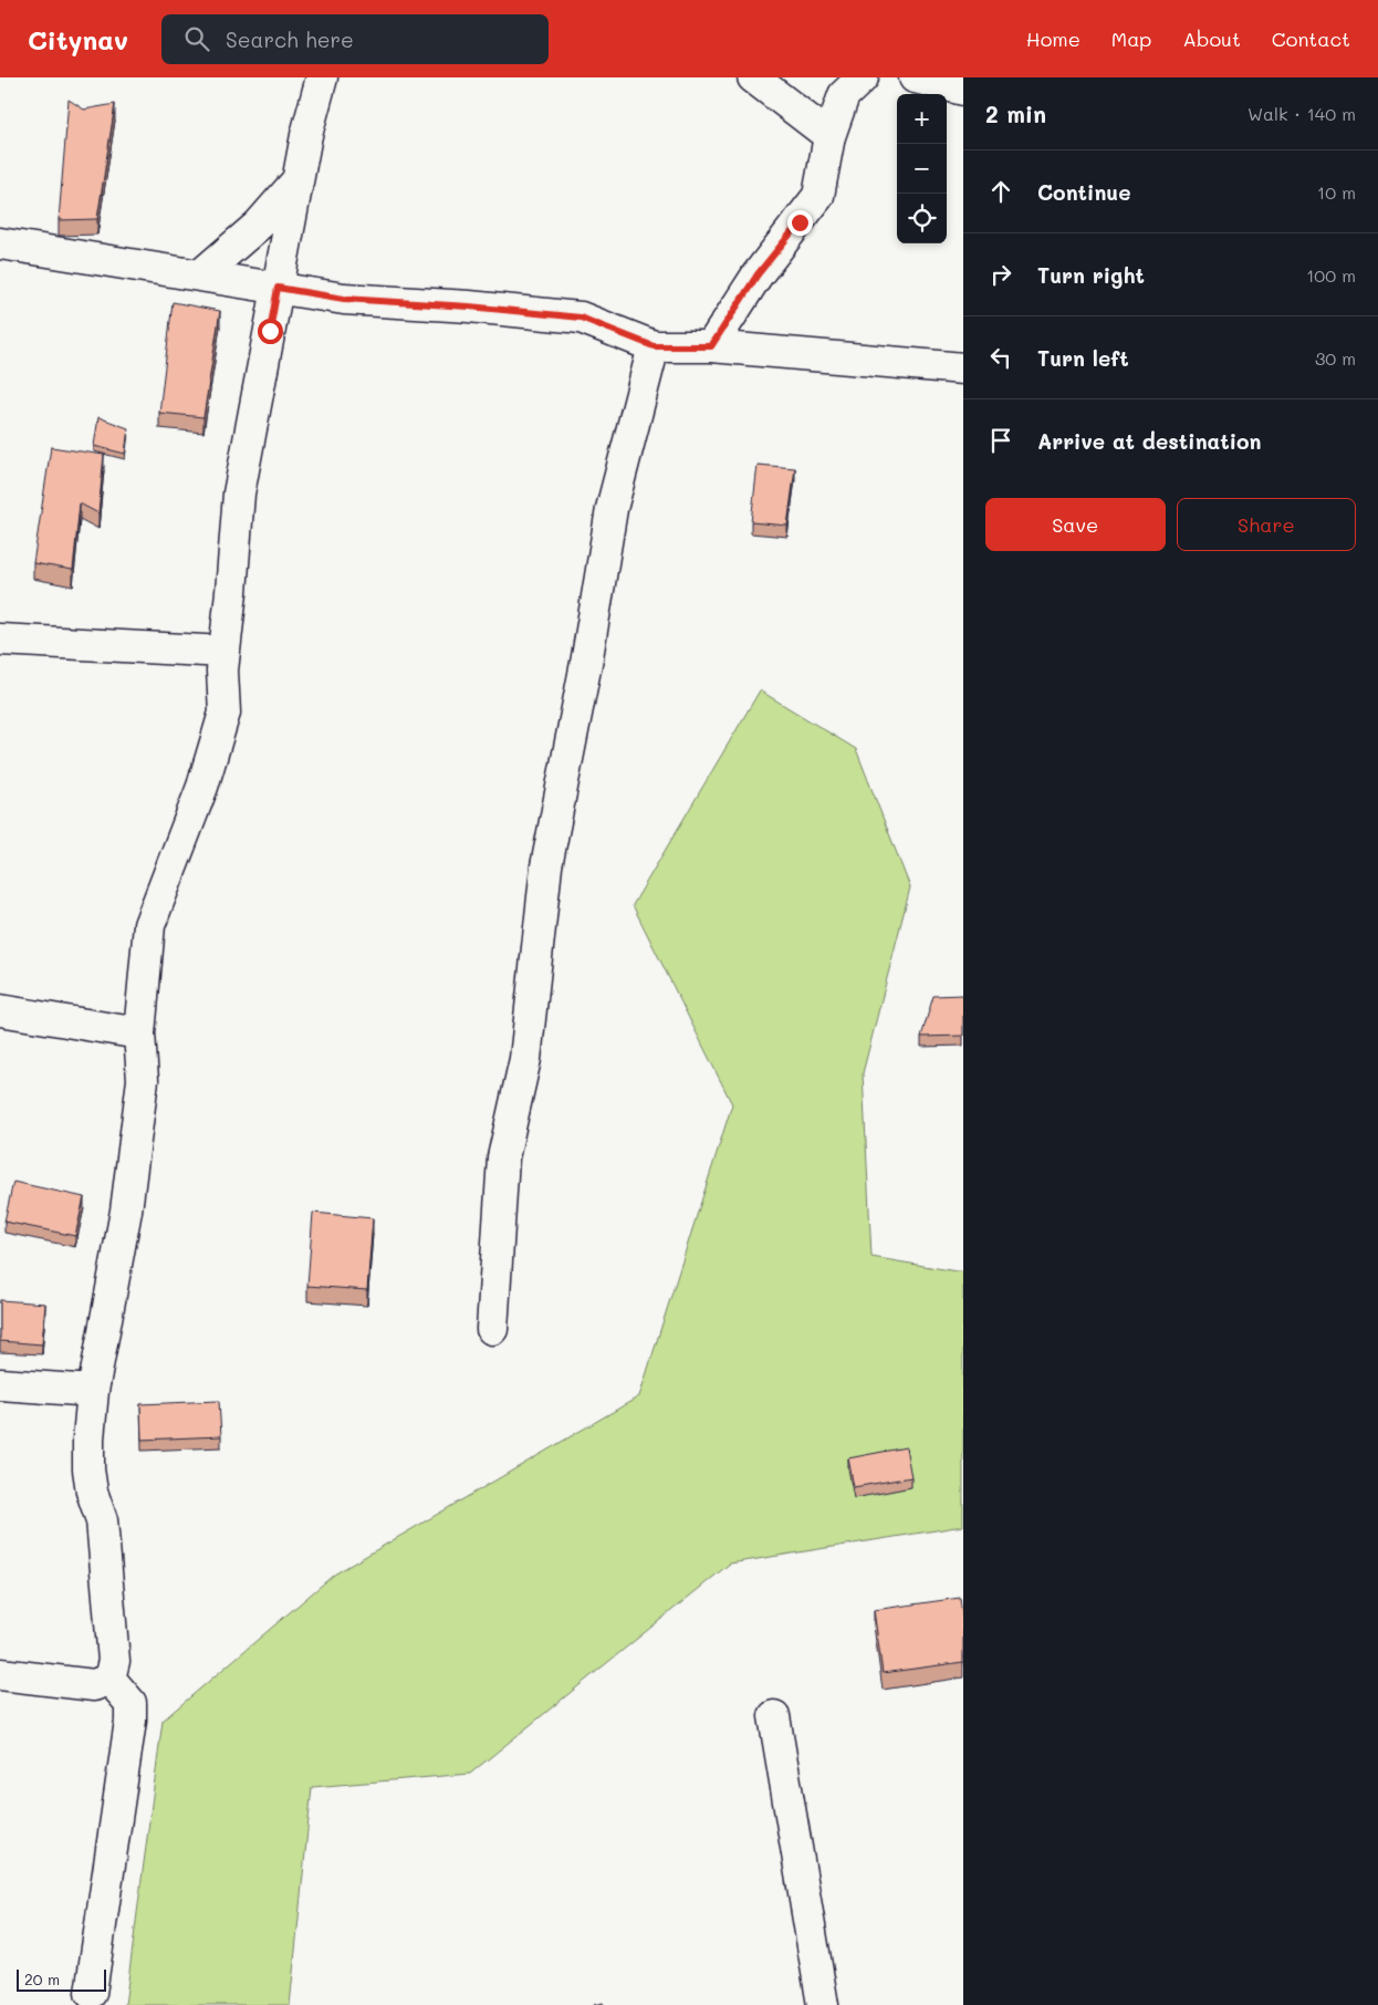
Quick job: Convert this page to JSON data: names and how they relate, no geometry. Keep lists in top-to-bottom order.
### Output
{
  "scale_bar": "20 m",
  "page": {
    "header": "Citynav",
    "search": "Search here",
    "nav": [
      "Home",
      "Map",
      "About",
      "Contact"
    ],
    "heading": ["2 min", "Walk · 140 m"],
    "map_buttons": ["+", "−"],
    "list": [
      ["Continue", "10 m"],
      ["Turn right", "100 m"],
      ["Turn left", "30 m"],
      "Arrive at destination"
    ],
    "buttons": ["Save", "Share"],
    "scale": "20 m"
  }
}
